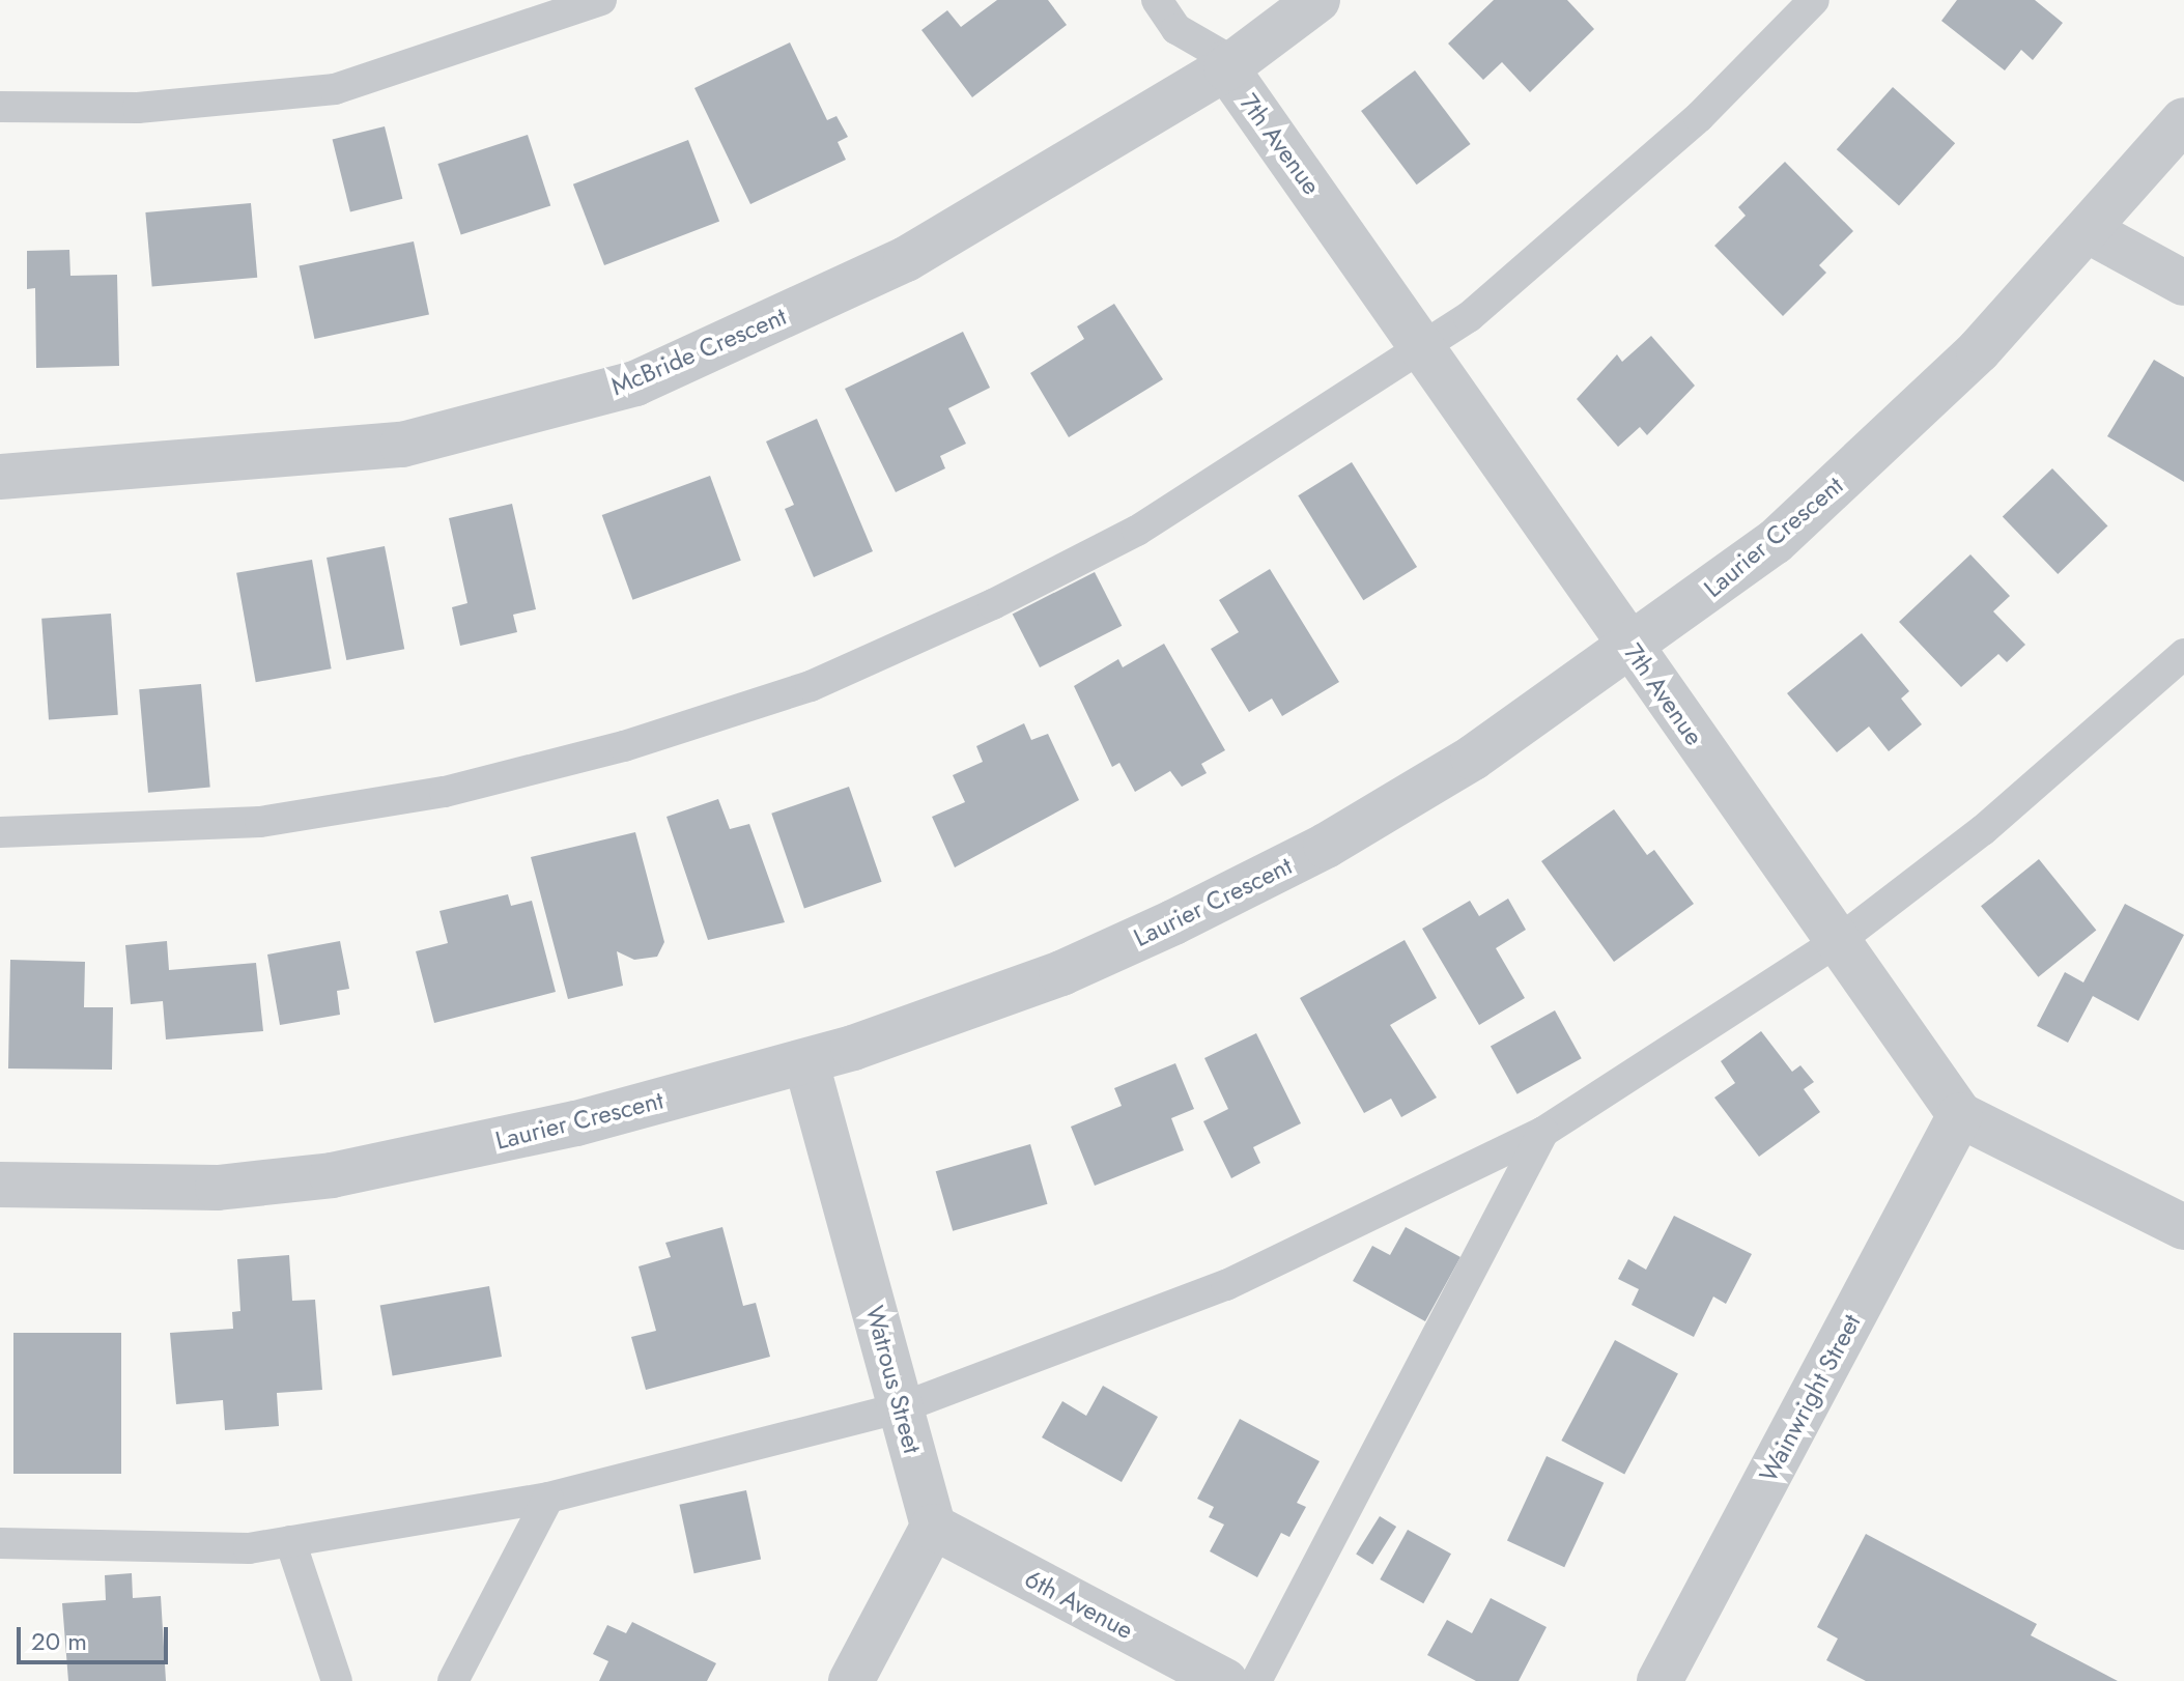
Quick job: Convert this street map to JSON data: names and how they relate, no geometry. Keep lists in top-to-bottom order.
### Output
{
  "streets": {
    "street": [
      "7th Avenue",
      "McBride Crescent",
      "Laurier Crescent",
      "Watrous Street",
      "Wainwright Street",
      "6th Avenue"
    ]
  },
  "crossings": [
    ["7th Avenue", "McBride Crescent"],
    ["7th Avenue", "Laurier Crescent"],
    ["7th Avenue", "Wainwright Street"],
    ["Laurier Crescent", "Watrous Street"],
    ["Watrous Street", "6th Avenue"]
  ],
  "scale_bar": "20 m"
}
